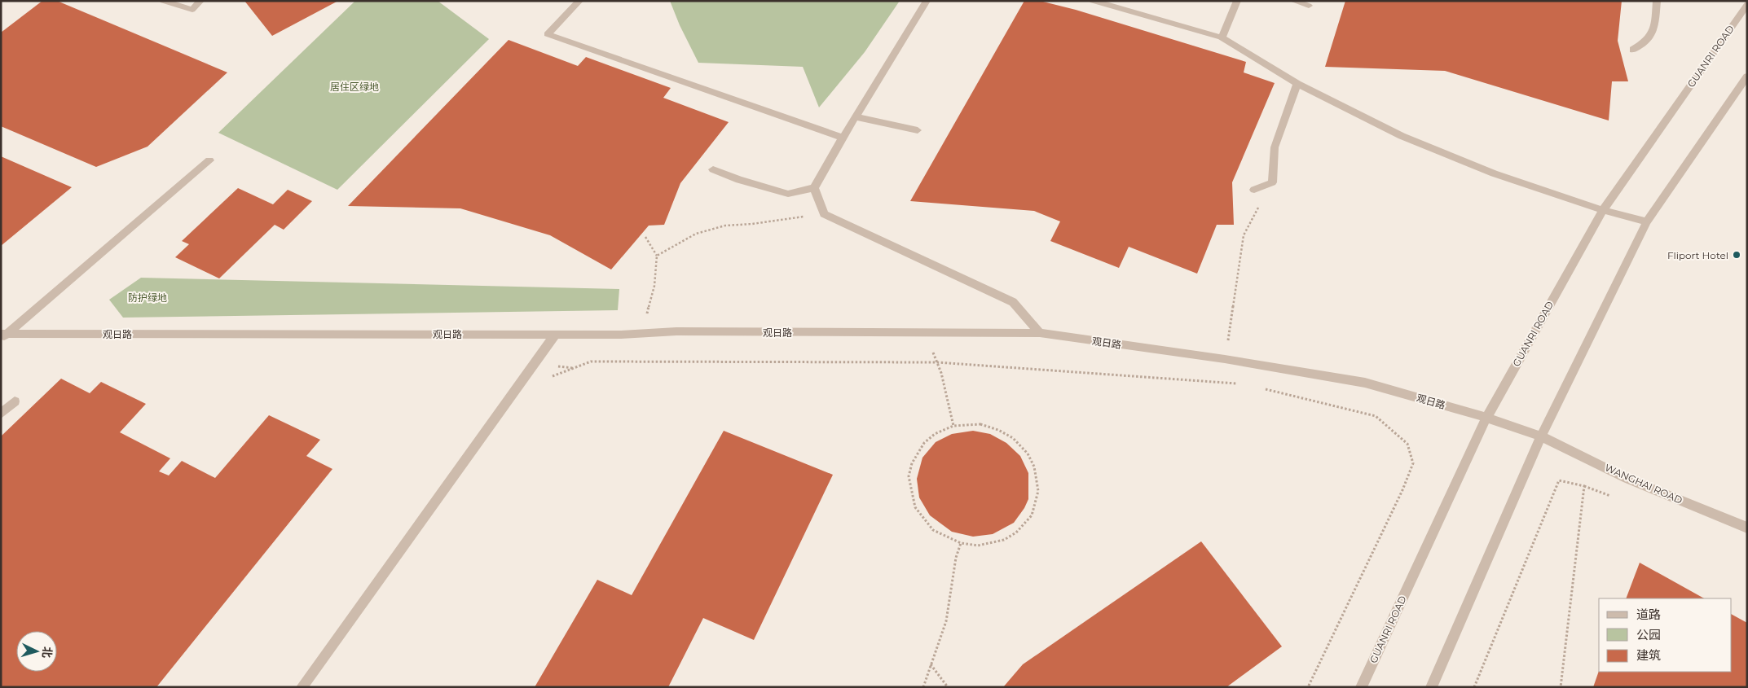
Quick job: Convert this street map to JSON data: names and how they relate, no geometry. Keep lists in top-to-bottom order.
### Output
{
  "streets": {
    "street": ["GUANRI ROAD", "观日路", "WANGHAI ROAD"]
  },
  "crossings": [
    ["GUANRI ROAD", "观日路"],
    ["观日路", "WANGHAI ROAD"]
  ],
  "parks": ["居住区绿地", "防护绿地"],
  "places": ["Fliport Hotel"],
  "legend": ["道路", "公园", "建筑"],
  "north": "right"
}
